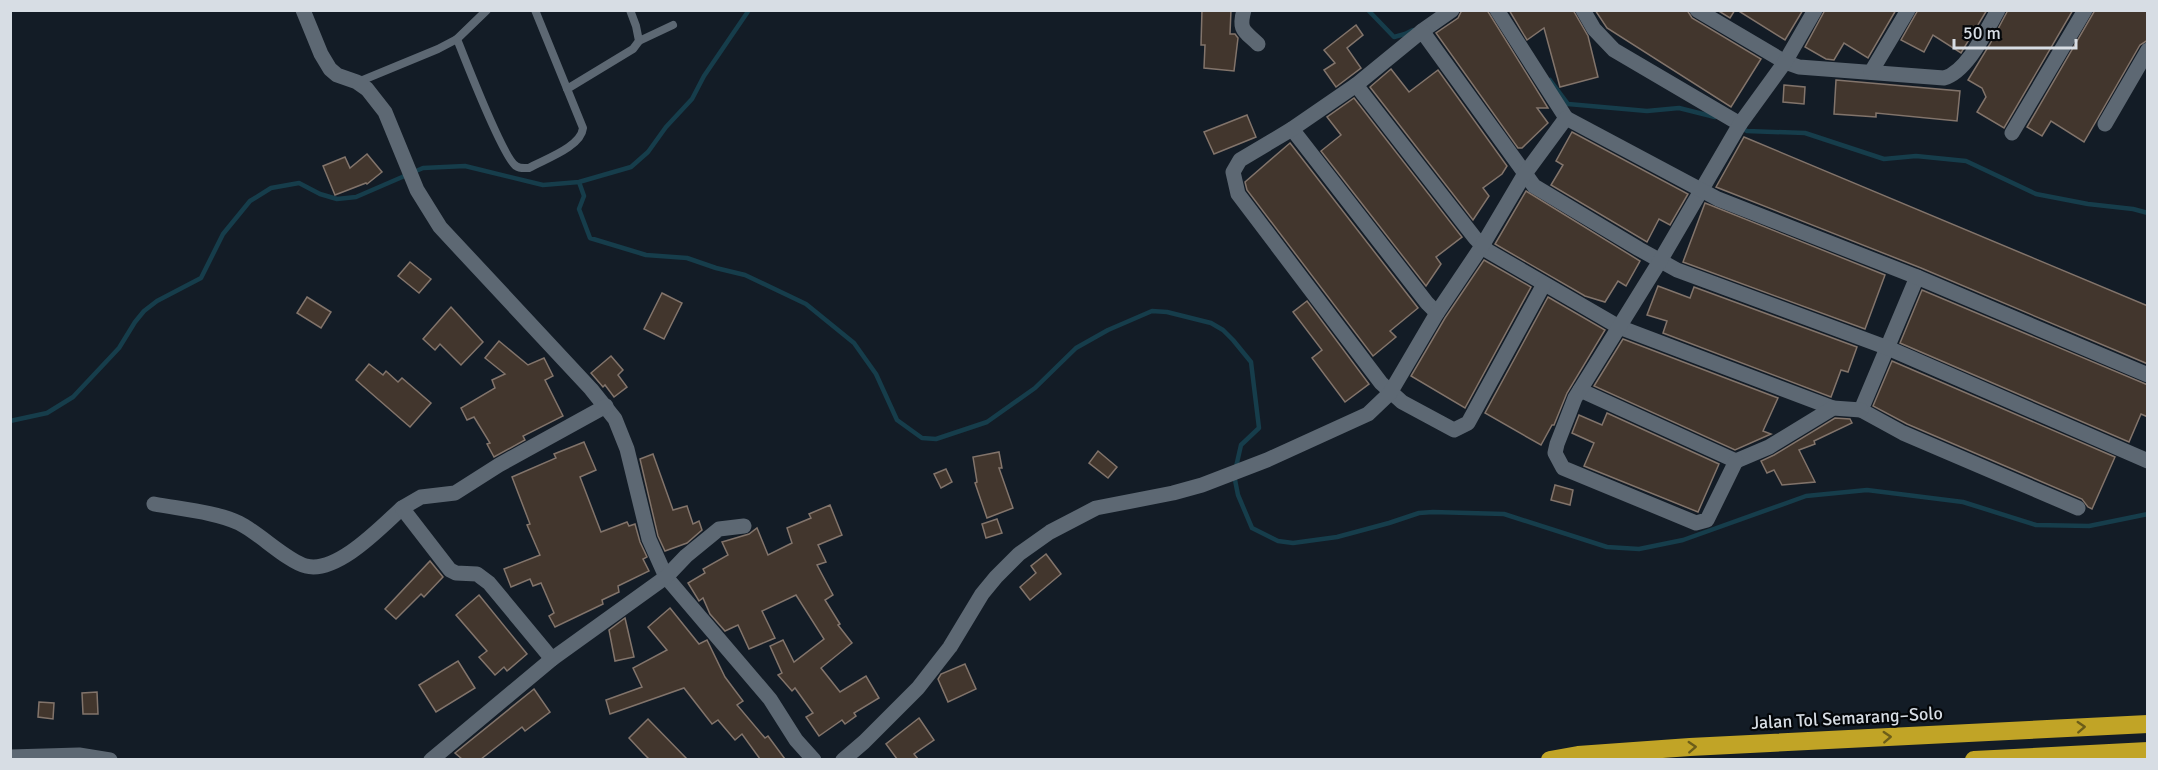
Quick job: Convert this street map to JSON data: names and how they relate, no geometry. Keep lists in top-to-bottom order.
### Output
{
  "streets": {
    "highway": ["Jalan Tol Semarang–Solo"]
  },
  "one_way": ["Jalan Tol Semarang–Solo"],
  "scale_bar": "50 m"
}
